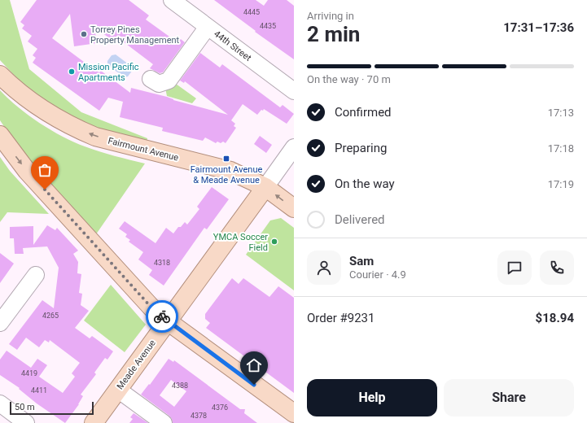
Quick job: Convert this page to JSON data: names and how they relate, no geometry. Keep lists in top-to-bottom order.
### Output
{
  "streets": {
    "main road": ["Fairmount Avenue", "Meade Avenue"],
    "street": ["44th Street"]
  },
  "crossings": [
    ["Fairmount Avenue", "Meade Avenue"]
  ],
  "places": {
    "other": ["Torrey Pines Property Management", "Mission Pacific Apartments", "YMCA Soccer Field"],
    "transit": ["Fairmount Avenue & Meade Avenue"]
  },
  "house_numbers": [
    "4445",
    "4435",
    "4318",
    "4265",
    "4419",
    "4388",
    "4411",
    "4376",
    "4378"
  ],
  "scale_bar": "50 m",
  "page": {
    "heading": ["2 min", "Arriving in", "17:31–17:36"],
    "panel": [
      "Sam",
      "Courier · 4.9",
      "Order #9231",
      "$18.94"
    ],
    "bar": "On the way · 70 m",
    "list": [
      ["Confirmed", "17:13"],
      ["Preparing", "17:18"],
      ["On the way", "17:19"],
      "Delivered"
    ],
    "buttons": ["Help", "Share"],
    "scale": "50 m"
  }
}
